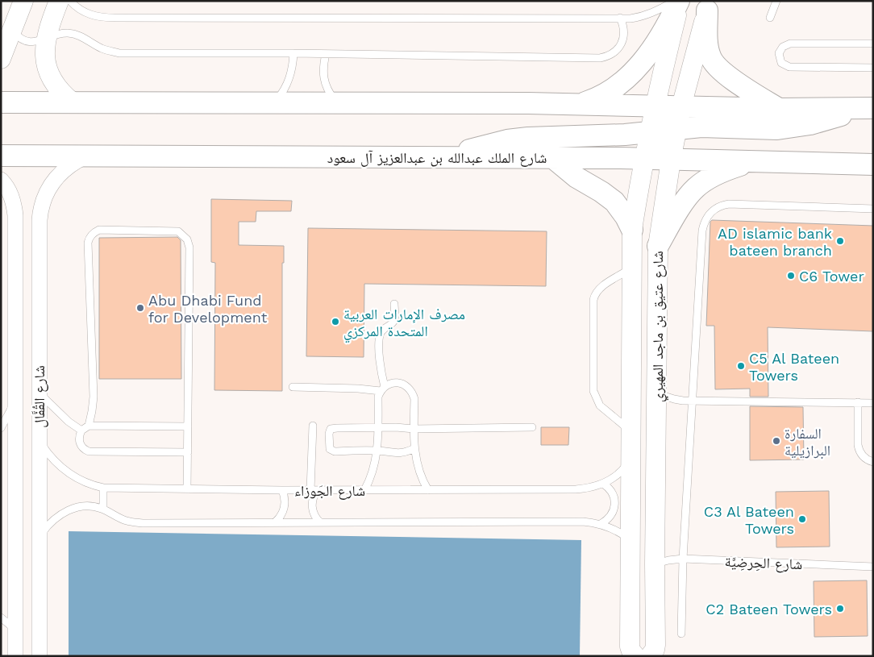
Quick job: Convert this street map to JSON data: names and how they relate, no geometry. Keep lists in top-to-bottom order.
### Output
{
  "streets": {
    "main road": ["شارع الملك عبدالله بن عبدالعزيز آل سعود"],
    "street": ["شارع عتيق بن ماجد المهيري", "شارع القُفَّال"],
    "lane": ["شارع الجَوزاء", "شارع الحِرضِيَّة"]
  },
  "crossings": [
    ["شارع الملك عبدالله بن عبدالعزيز آل سعود", "شارع عتيق بن ماجد المهيري"],
    ["شارع الملك عبدالله بن عبدالعزيز آل سعود", "شارع القُفَّال"],
    ["شارع عتيق بن ماجد المهيري", "شارع الجَوزاء"],
    ["شارع عتيق بن ماجد المهيري", "شارع الحِرضِيَّة"],
    ["شارع القُفَّال", "شارع الجَوزاء"]
  ],
  "places": [
    "AD islamic bank bateen branch",
    "C6 Tower",
    "Abu Dhabi Fund for Development",
    "مصرف الإمارات العربية المتحدة المركزي",
    "C5 Al Bateen Towers",
    "السفارة البرازيلية",
    "C3 Al Bateen Towers",
    "C2 Bateen Towers"
  ]
}
